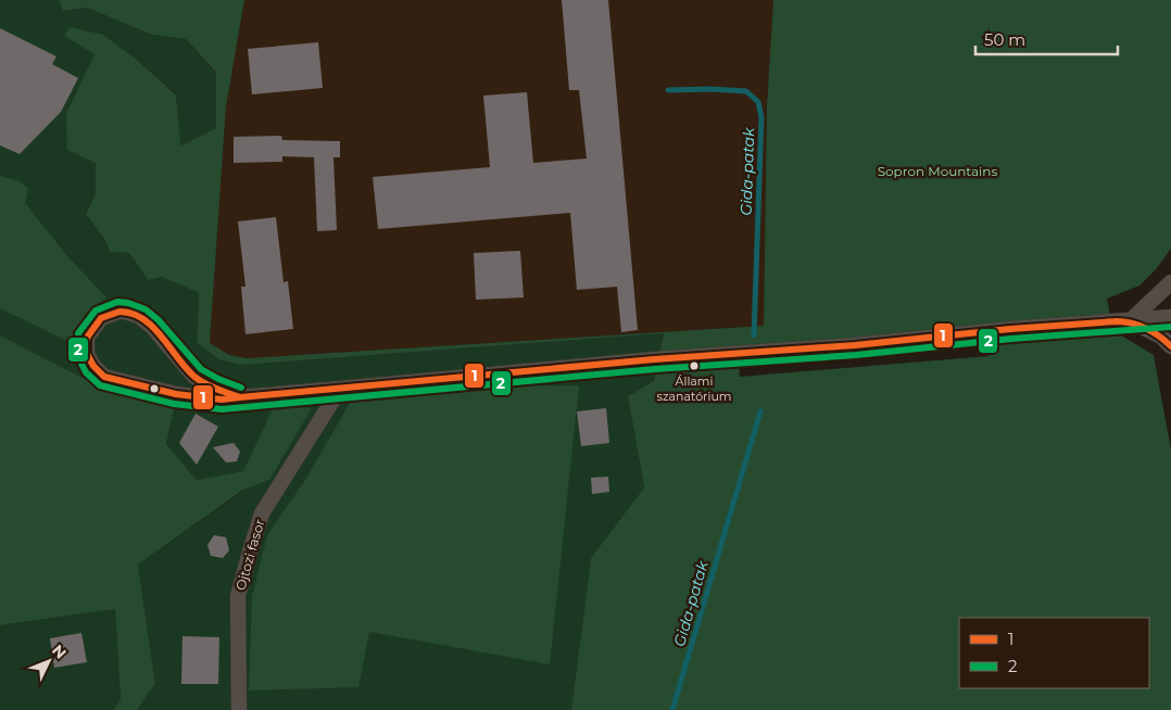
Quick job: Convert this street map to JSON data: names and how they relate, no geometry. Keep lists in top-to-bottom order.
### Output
{
  "streets": {
    "street": ["Ojtozi fasor"]
  },
  "water": ["Gida-patak"],
  "parks": ["Sopron Mountains"],
  "places": ["Állami szanatórium"],
  "lines": ["transit line 2", "transit line 1"],
  "legend": ["1", "2"],
  "scale_bar": "50 m",
  "north": "top right"
}
